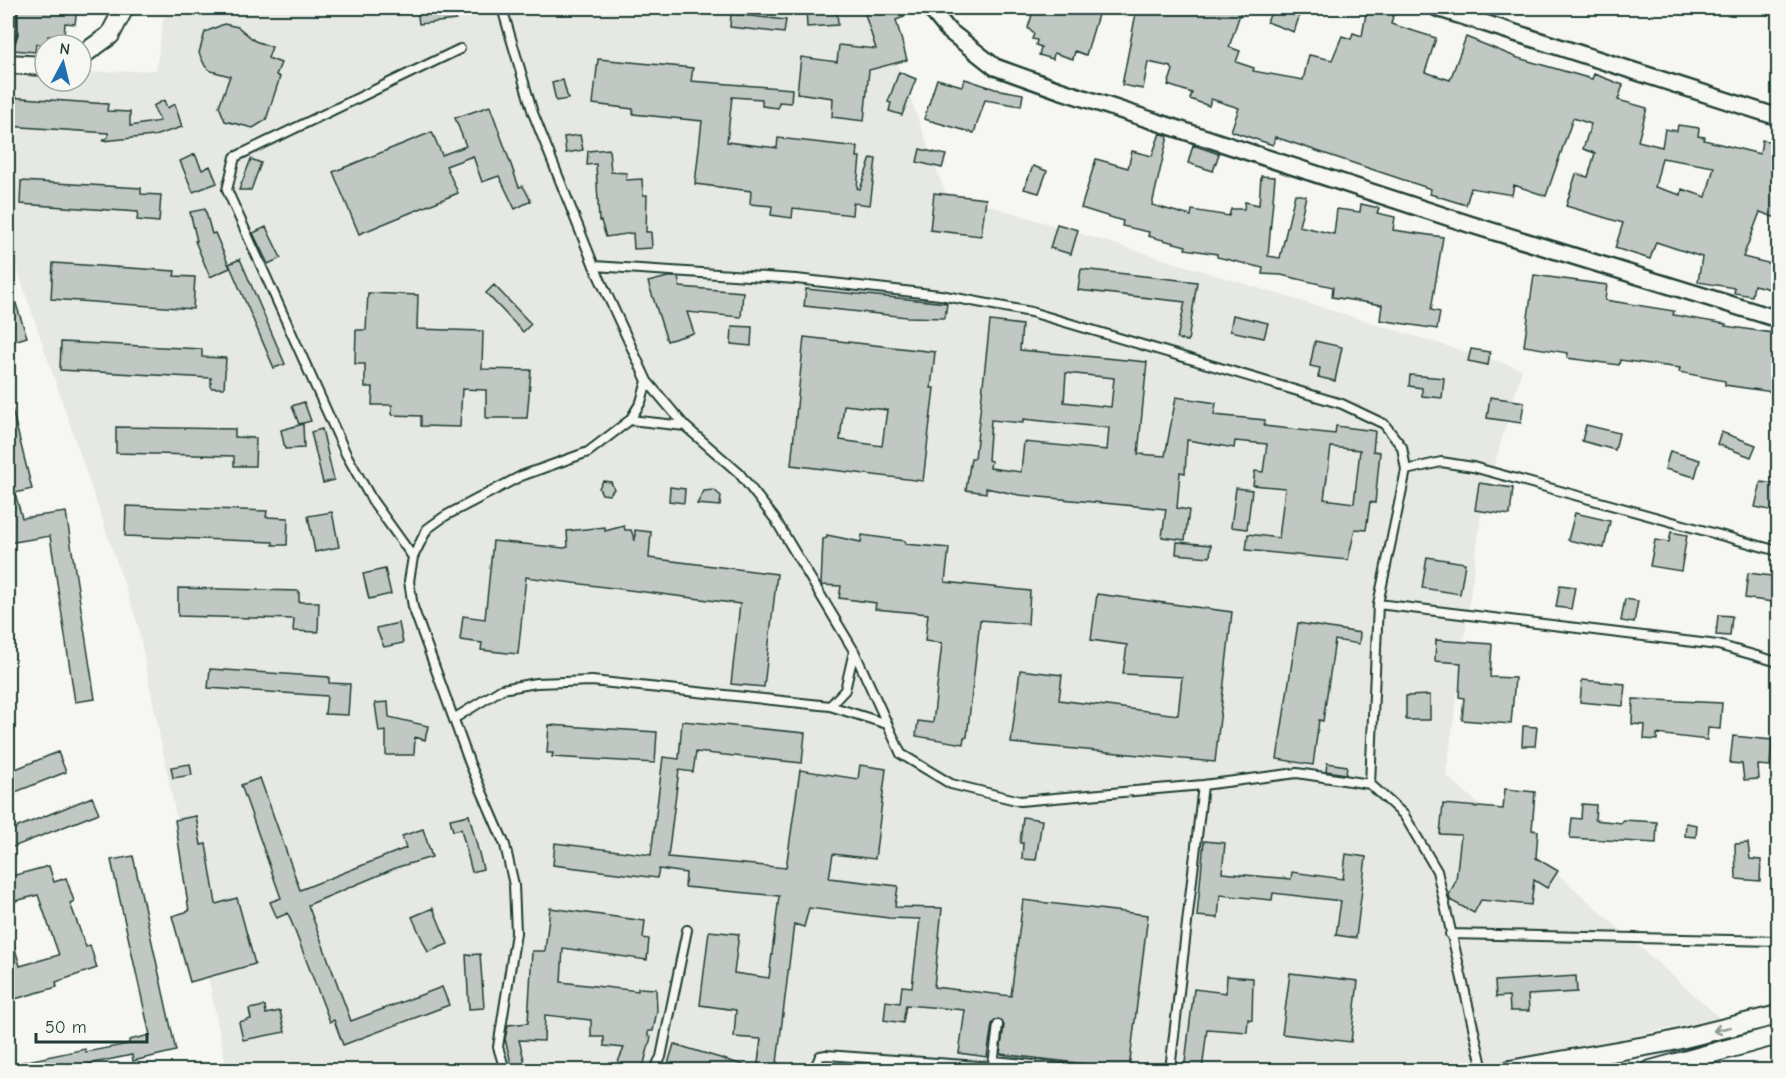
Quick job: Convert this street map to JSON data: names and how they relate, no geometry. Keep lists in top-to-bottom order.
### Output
{
  "scale_bar": "50 m",
  "north": "top"
}
